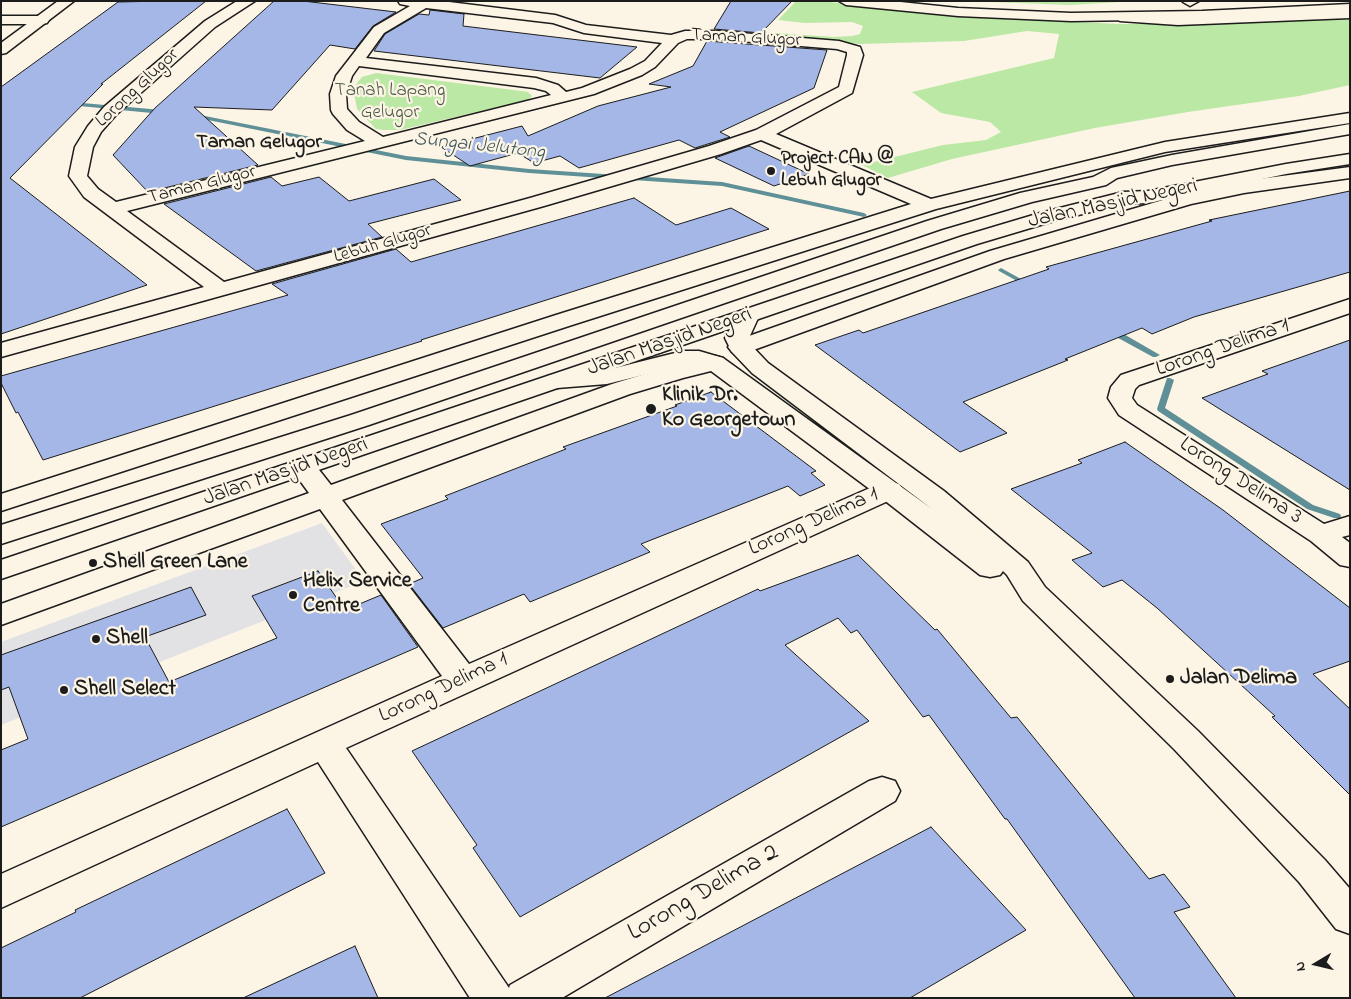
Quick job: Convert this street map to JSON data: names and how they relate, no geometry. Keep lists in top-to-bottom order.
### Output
{
  "streets": {
    "main road": [
      "Taman Glugor",
      "Lorong Glugor",
      "Jalan Masjid Negeri",
      "Lebuh Glugor",
      "Lorong Delima 1",
      "Lorong Delima 3",
      "Lorong Delima 2"
    ]
  },
  "crossings": [
    ["Taman Glugor", "Lorong Glugor"],
    ["Taman Glugor", "Lebuh Glugor"],
    ["Lorong Glugor", "Lebuh Glugor"],
    ["Lorong Delima 1", "Lorong Delima 3"]
  ],
  "districts": ["Taman Gelugor"],
  "water": ["Sungai Jelutong"],
  "parks": ["Tanah Lapang Gelugor"],
  "places": [
    "Project CAN @ Lebuh Glugor",
    "Klinik Dr. Ko Georgetown",
    "Shell Green Lane",
    "Helix Service Centre",
    "Shell",
    "Jalan Delima",
    "Shell Select"
  ],
  "north": "left"
}
